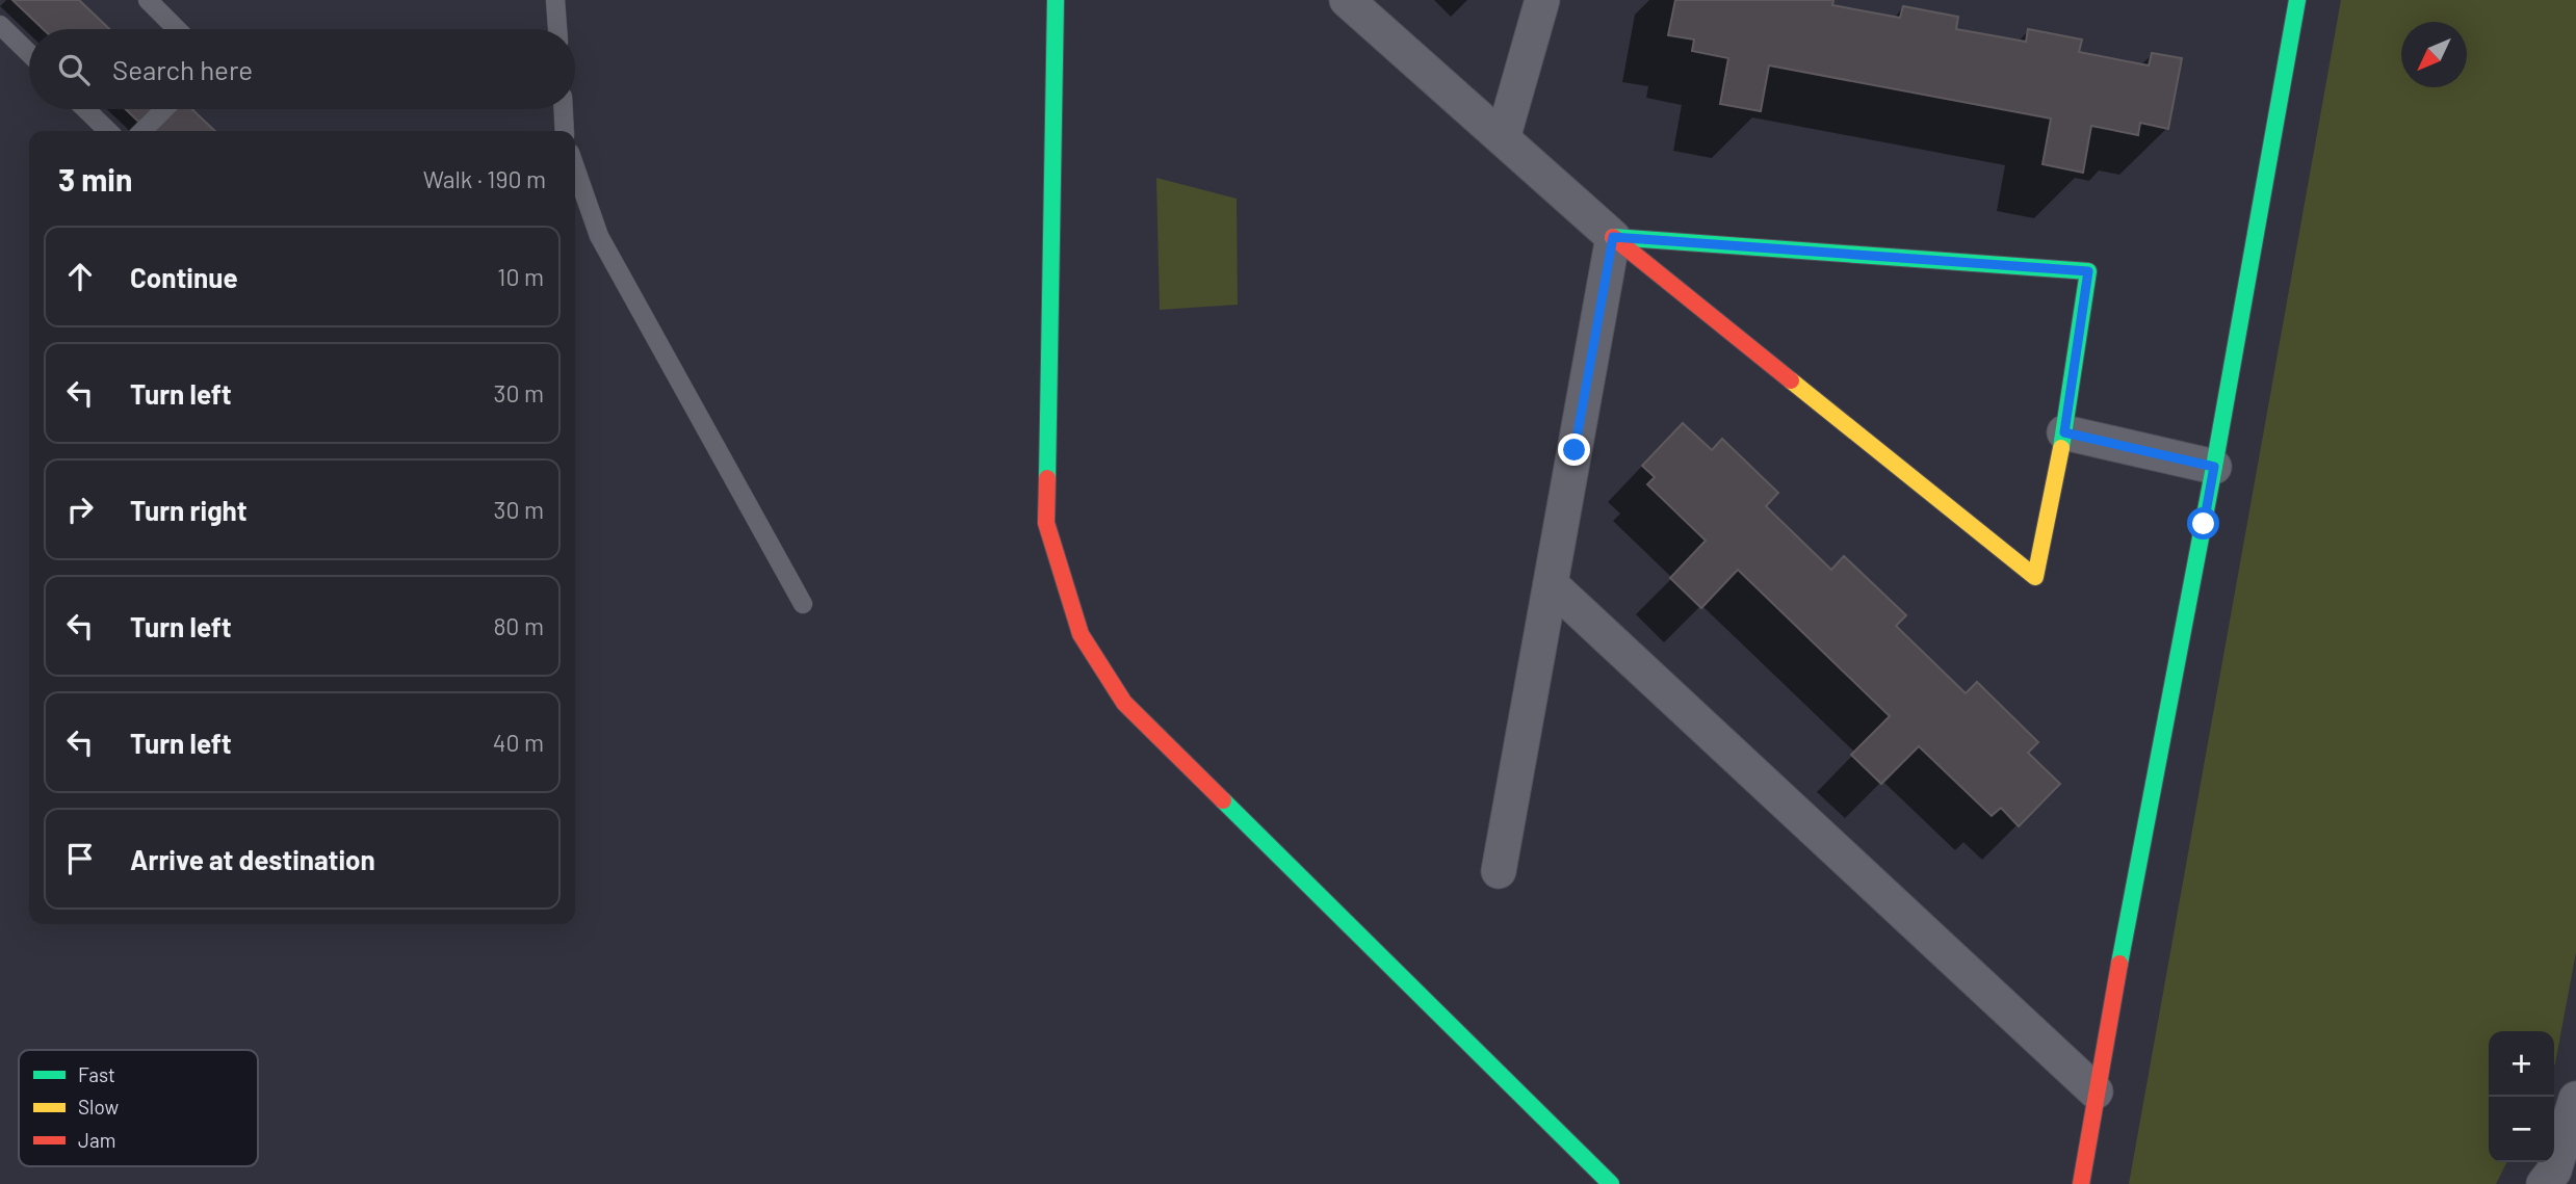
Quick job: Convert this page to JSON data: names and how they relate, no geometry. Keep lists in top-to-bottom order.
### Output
{
  "legend": ["Fast", "Slow", "Jam"],
  "north": "bottom left",
  "page": {
    "search": "Search here",
    "heading": ["3 min", "Walk · 190 m"],
    "list": [
      ["Continue", "10 m"],
      ["Turn left", "30 m"],
      ["Turn right", "30 m"],
      ["Turn left", "80 m"],
      ["Turn left", "40 m"],
      "Arrive at destination"
    ],
    "map_buttons": ["+", "−"]
  }
}
